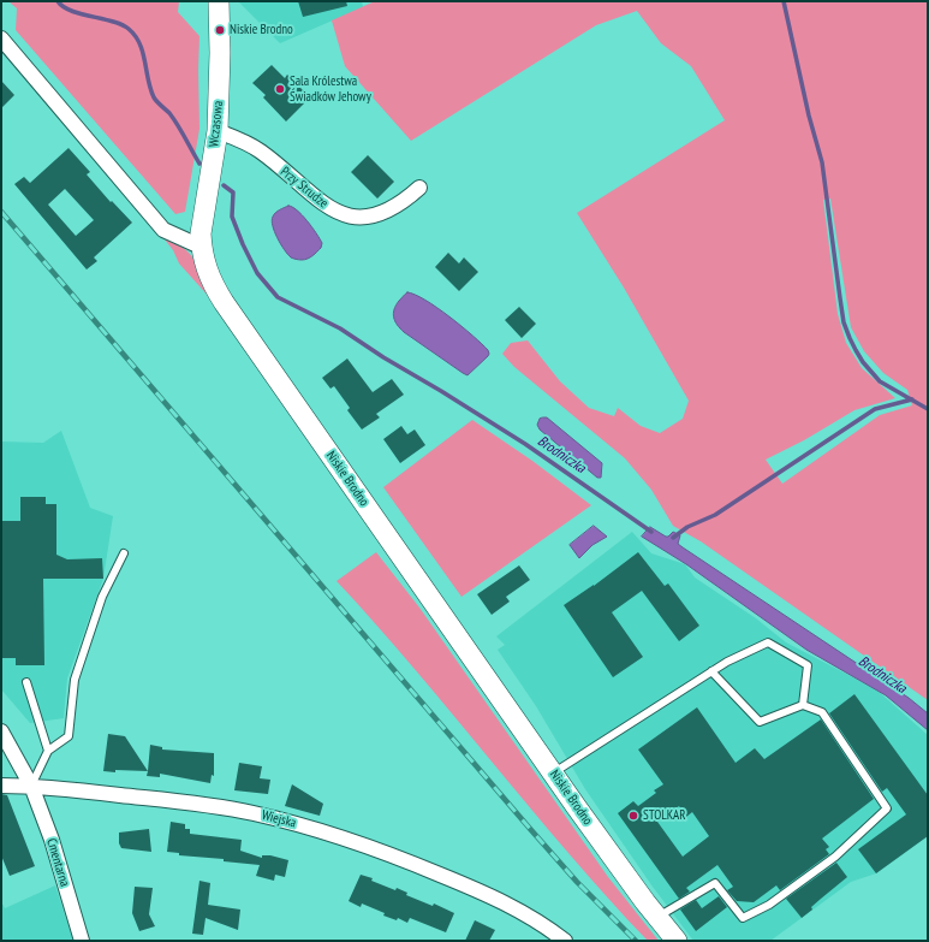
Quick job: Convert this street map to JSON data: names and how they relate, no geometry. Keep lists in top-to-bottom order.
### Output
{
  "streets": {
    "street": [
      "Wczasowa",
      "Przy Strudze",
      "Niskie Brodno",
      "Wiejska",
      "Cmentarna"
    ]
  },
  "crossings": [
    ["Wczasowa", "Przy Strudze"],
    ["Wczasowa", "Niskie Brodno"],
    ["Wiejska", "Cmentarna"]
  ],
  "water": ["Brodniczka"],
  "places": ["Niskie Brodno", "Sala Królestwa Świadków Jehowy", "STOLKAR"]
}
